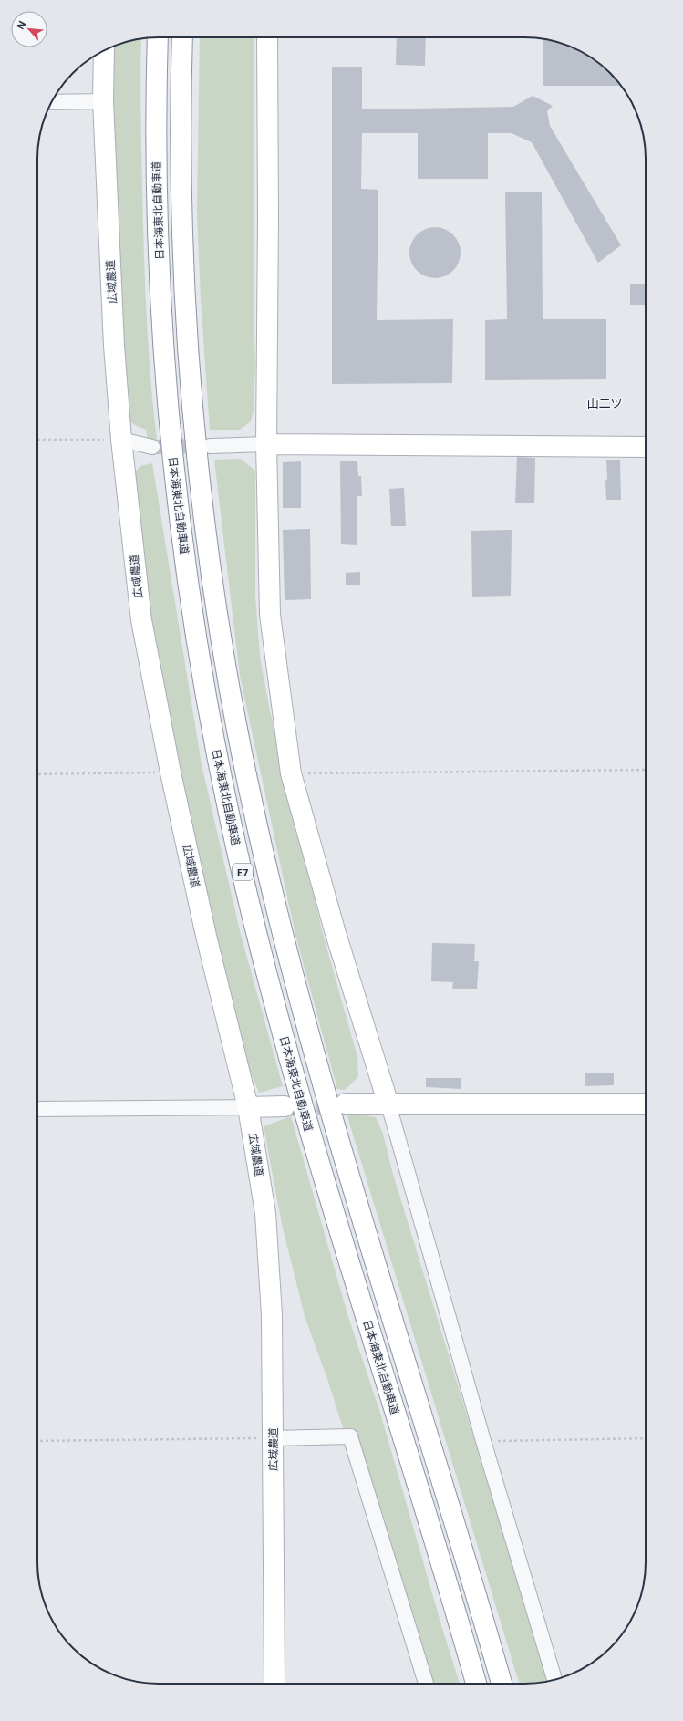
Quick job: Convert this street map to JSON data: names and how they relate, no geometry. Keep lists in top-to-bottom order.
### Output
{
  "streets": {
    "main road": ["日本海東北自動車道", "広域農道", "E7"]
  },
  "districts": ["山二ツ"],
  "north": "top left"
}
